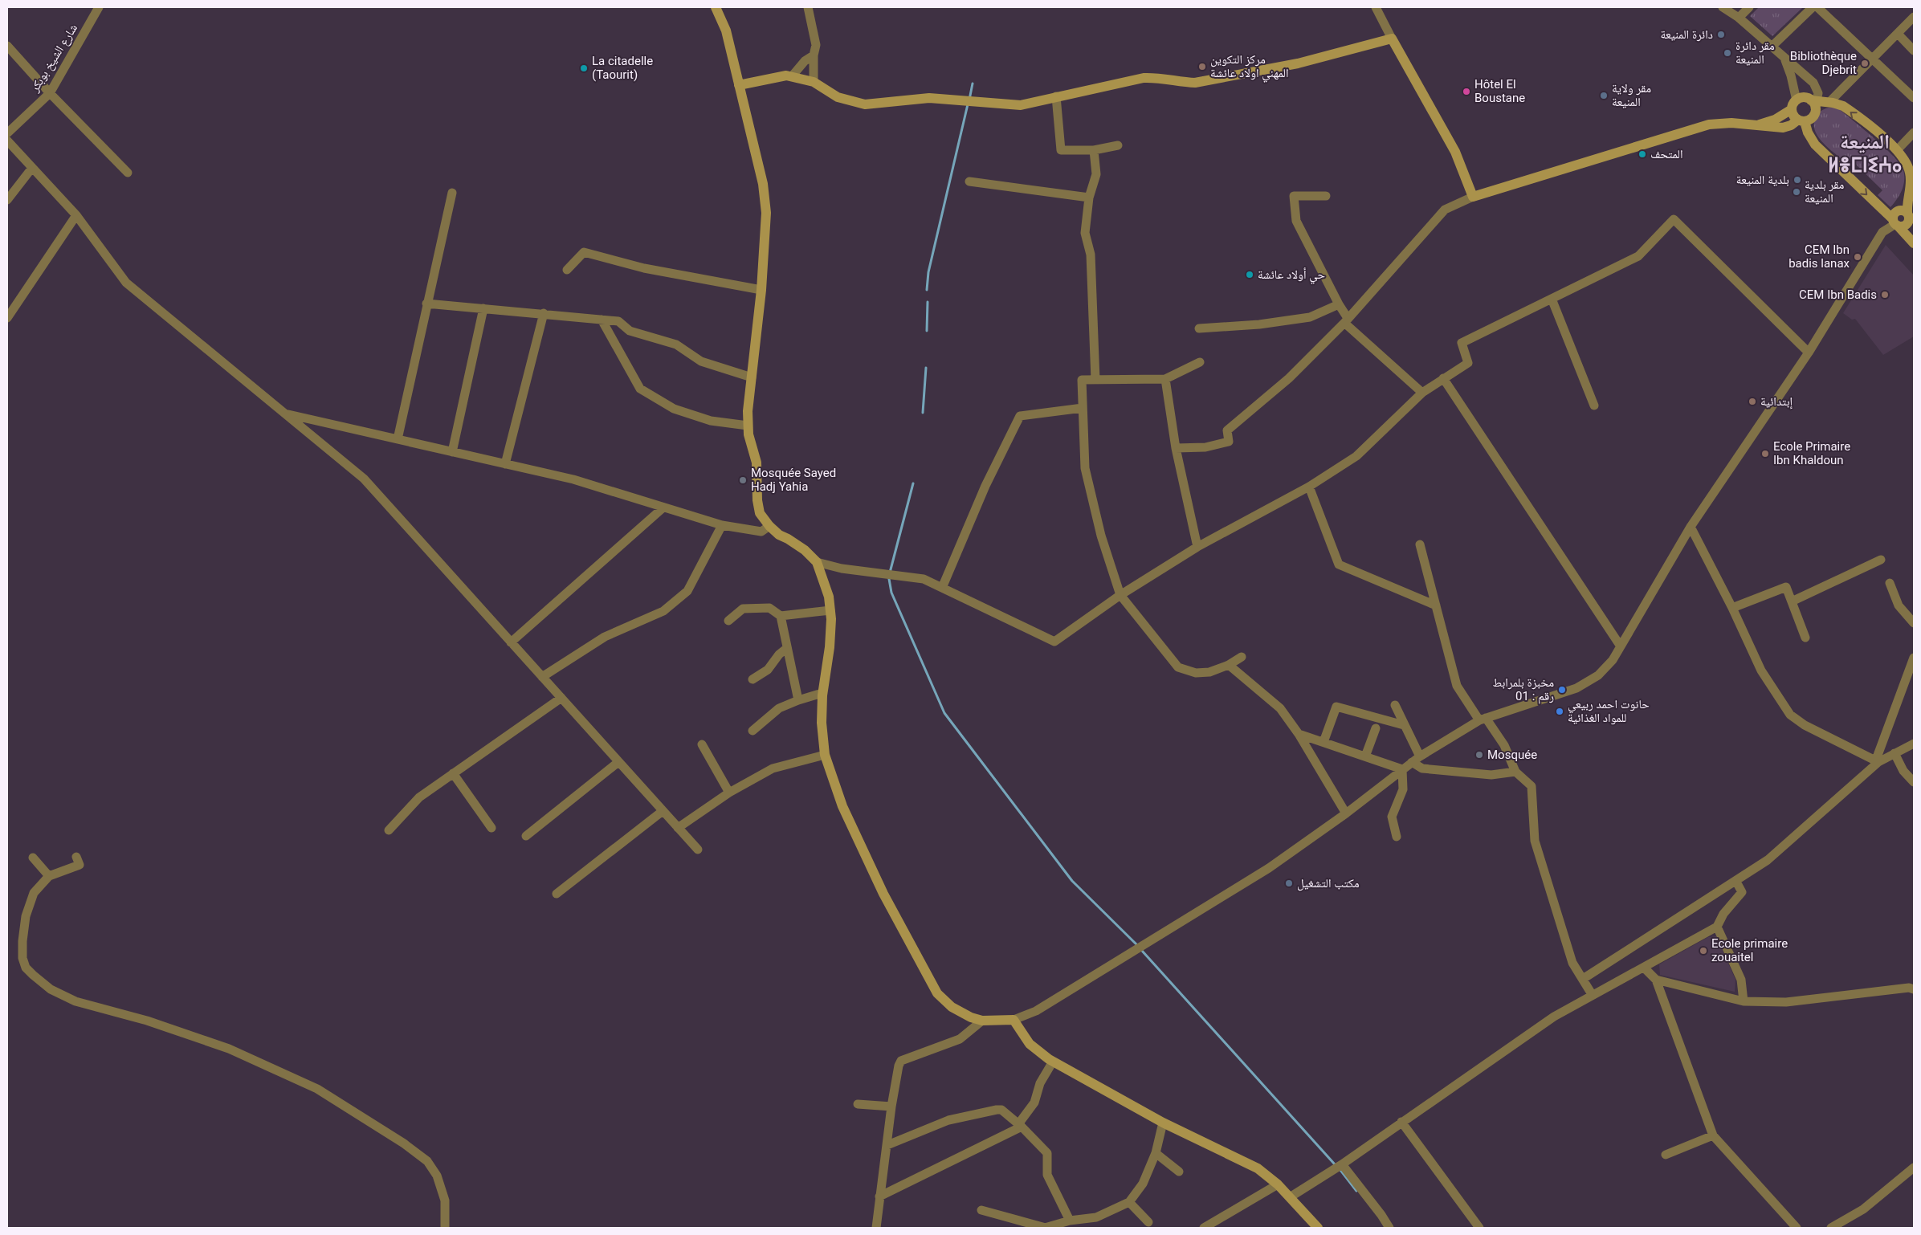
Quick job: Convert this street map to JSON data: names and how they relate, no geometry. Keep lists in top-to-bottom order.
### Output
{
  "streets": {
    "street": ["شارع الشيخ بوبكر"]
  },
  "districts": ["المنيعة ⵍⴻⵎⵏⵉⵄⴰ"],
  "places": [
    "دائرة المنيعة",
    "مقر دائرة المنيعة",
    "Bibliothèque Djebrit",
    "مركز التكوين المهني اولاد عائشة",
    "La citadelle (Taourit)",
    "Hôtel El Boustane",
    "مقر ولاية المنيعة",
    "المتحف",
    "بلدية المنيعة",
    "مقر بلدية المنيعة",
    "CEM Ibn badis lanax",
    "حي أولاد عائشة",
    "CEM Ibn Badis",
    "إبتدائية",
    "Ecole Primaire Ibn Khaldoun",
    "Mosquée Sayed Hadj Yahia",
    "مخبزة بلمرابط رقم : 01",
    "حانوت احمد ربيعي للمواد الغذائية",
    "Mosquée",
    "مكتب التشغيل",
    "Ecole primaire zouaitel"
  ]
}
